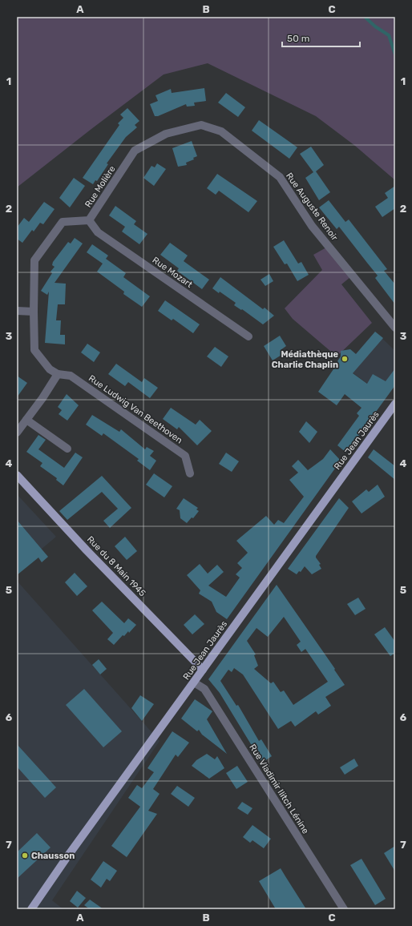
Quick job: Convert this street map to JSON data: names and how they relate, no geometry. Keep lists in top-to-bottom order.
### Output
{
  "streets": {
    "main road": ["Rue Jean Jaurès", "Rue du 8 Main 1945"],
    "street": [
      "Rue Molière",
      "Rue Auguste Renoir",
      "Rue Mozart",
      "Rue Ludwig Van Beethoven",
      "Rue Vladimir Ilitch Lénine"
    ]
  },
  "crossings": [
    ["Rue Molière", "Rue Auguste Renoir"],
    ["Rue Molière", "Rue Mozart"],
    ["Rue Molière", "Rue Ludwig Van Beethoven"],
    ["Rue Jean Jaurès", "Rue du 8 Main 1945"],
    ["Rue Jean Jaurès", "Rue Vladimir Ilitch Lénine"]
  ],
  "places": ["Médiathèque Charlie Chaplin", "Chausson"],
  "scale_bar": "50 m",
  "grid": {
    "columns": ["A", "B", "C"],
    "rows": [
      "1",
      "2",
      "3",
      "4",
      "5",
      "6",
      "7"
    ]
  }
}
